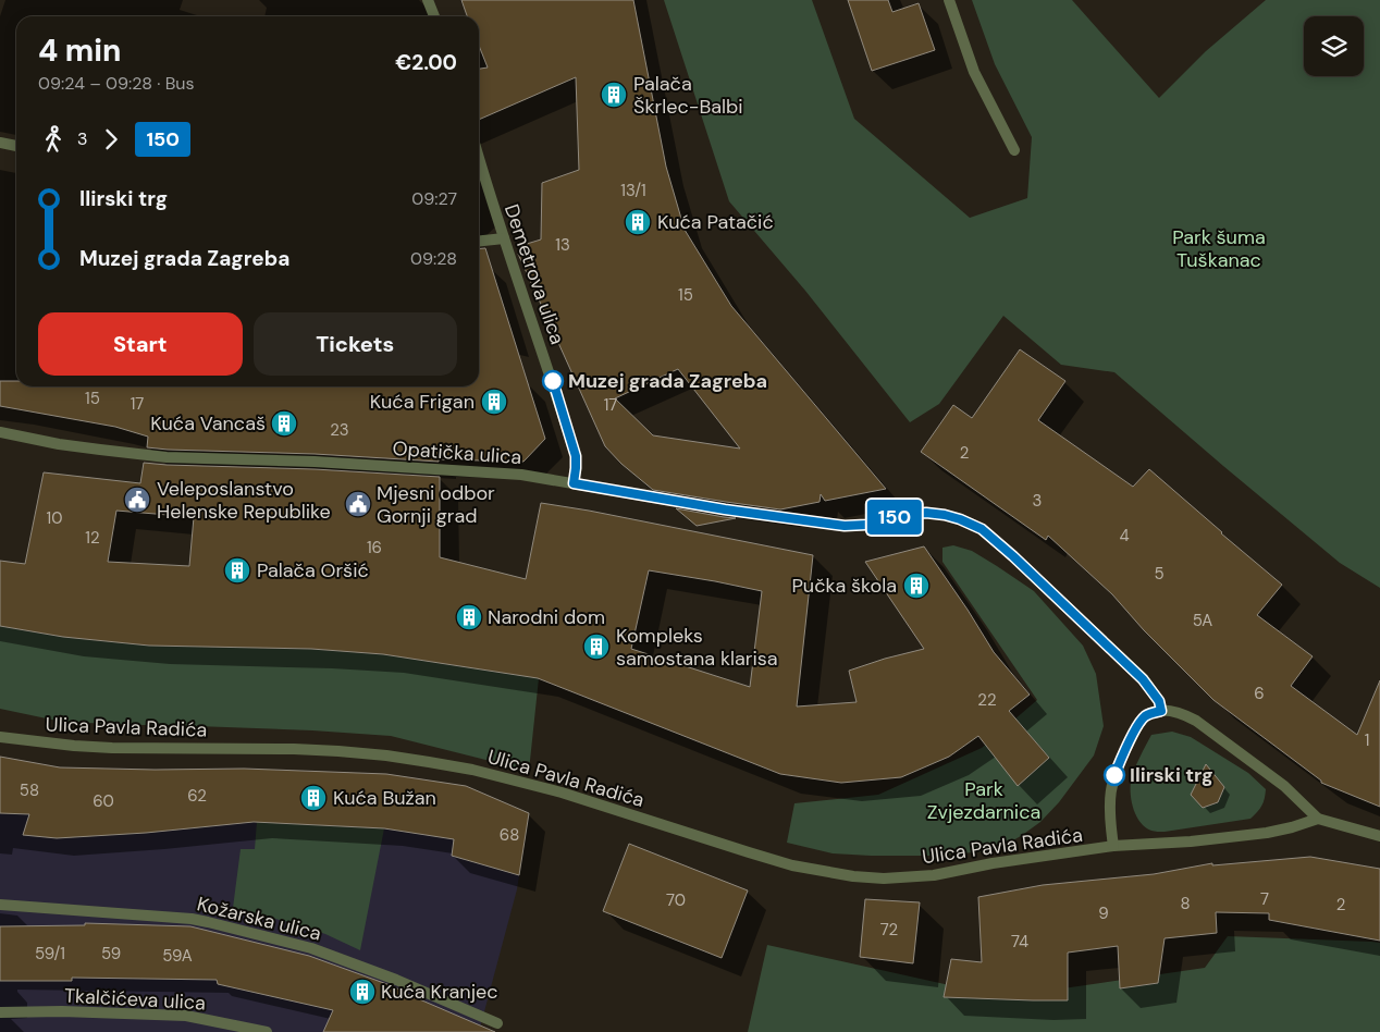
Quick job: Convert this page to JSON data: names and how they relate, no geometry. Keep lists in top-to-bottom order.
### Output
{
  "streets": {
    "street": [
      "Demetrova ulica",
      "Opatička ulica",
      "Ulica Pavla Radića",
      "Kožarska ulica",
      "Tkalčićeva ulica"
    ]
  },
  "crossings": [
    ["Demetrova ulica", "Opatička ulica"]
  ],
  "parks": ["Park šuma Tuškanac", "Park Zvjezdarnica"],
  "places": {
    "building": [
      "Palača Škrlec-Balbi",
      "Kuća Patačić",
      "Kuća Frigan",
      "Kuća Vancaš",
      "Palača Oršić",
      "Pučka škola",
      "Narodni dom",
      "Kompleks samostana klarisa",
      "Kuća Bužan",
      "Kuća Kranjec"
    ],
    "other": ["Muzej grada Zagreba", "Ilirski trg"],
    "public building": ["Veleposlanstvo Helenske Republike", "Mjesni odbor Gornji grad"]
  },
  "lines": ["bus line 150"],
  "house_numbers": [
    "13/1",
    "13",
    "15",
    "15",
    "17",
    "17",
    "23",
    "2",
    "3",
    "10",
    "4",
    "12",
    "16",
    "5",
    "5A",
    "6",
    "22",
    "1",
    "58",
    "62",
    "60",
    "68",
    "7",
    "70",
    "8",
    "2",
    "9",
    "72",
    "74",
    "59/1",
    "59",
    "59A"
  ],
  "page": {
    "on_map": "150",
    "heading": ["4 min", "09:24 – 09:28 · Bus", "€2.00"],
    "legs": ["3", "150"],
    "list": [
      {
        "name": "Ilirski trg",
        "value": "09:27"
      },
      {
        "name": "Muzej grada Zagreba",
        "value": "09:28"
      }
    ],
    "buttons": ["Start", "Tickets"]
  }
}
